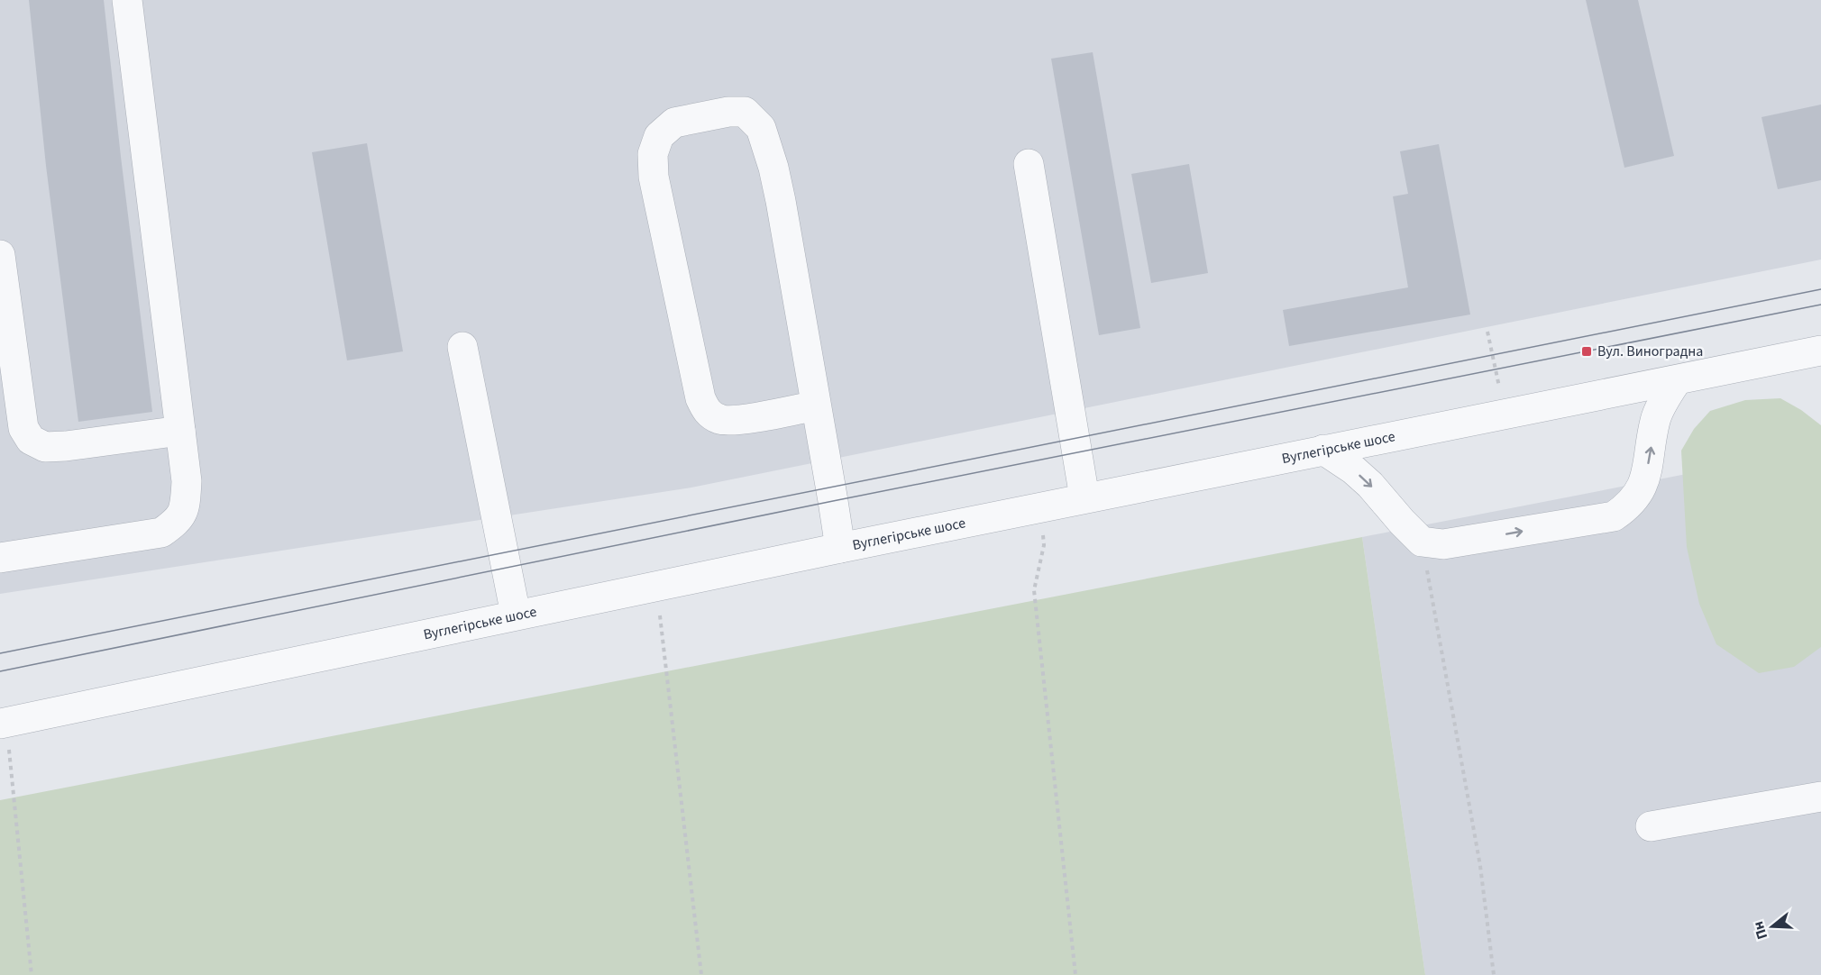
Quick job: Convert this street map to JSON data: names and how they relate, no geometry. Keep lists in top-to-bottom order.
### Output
{
  "streets": {
    "street": ["Вуглегірське шосе"]
  },
  "places": {
    "transit": ["Вул. Виноградна"]
  },
  "north": "left"
}
